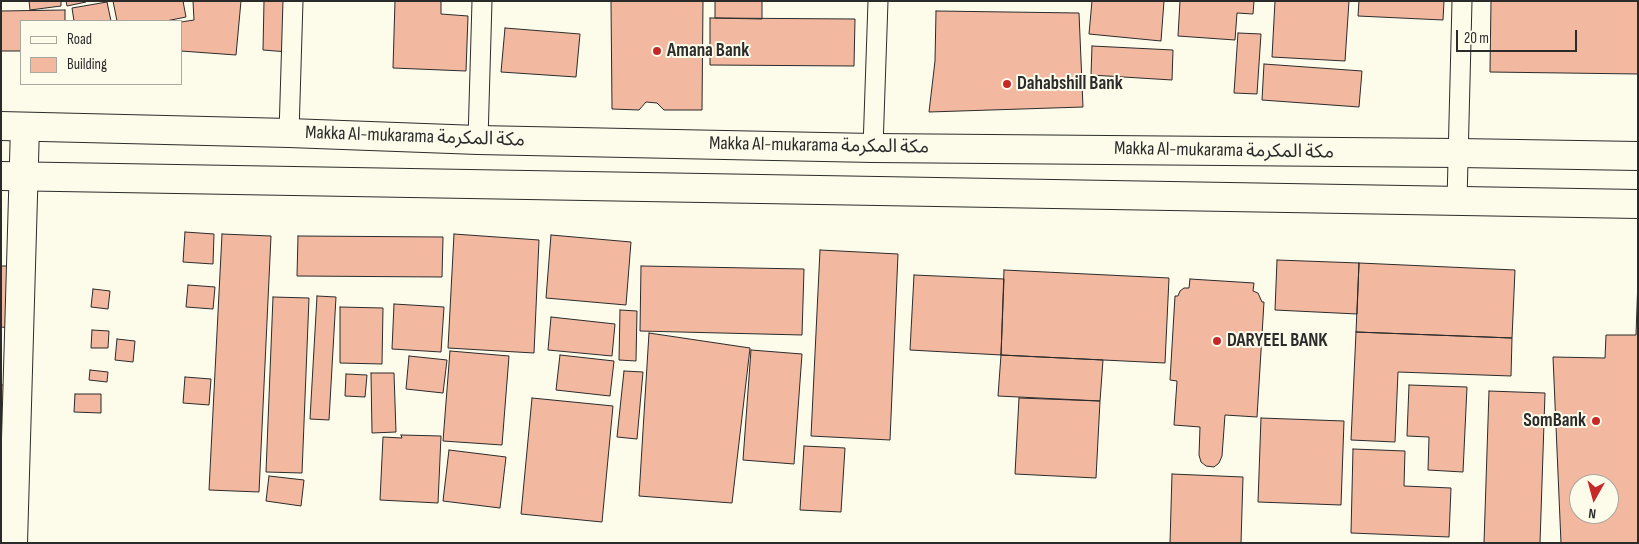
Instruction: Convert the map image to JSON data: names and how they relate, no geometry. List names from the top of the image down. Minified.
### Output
{"streets":{"main road":["Makka Al-mukarama مكة المكرمة"]},"places":["Amana Bank","Dahabshill Bank","DARYEEL BANK","SomBank"],"legend":["Road","Building"],"scale_bar":"20 m","north":"bottom"}
